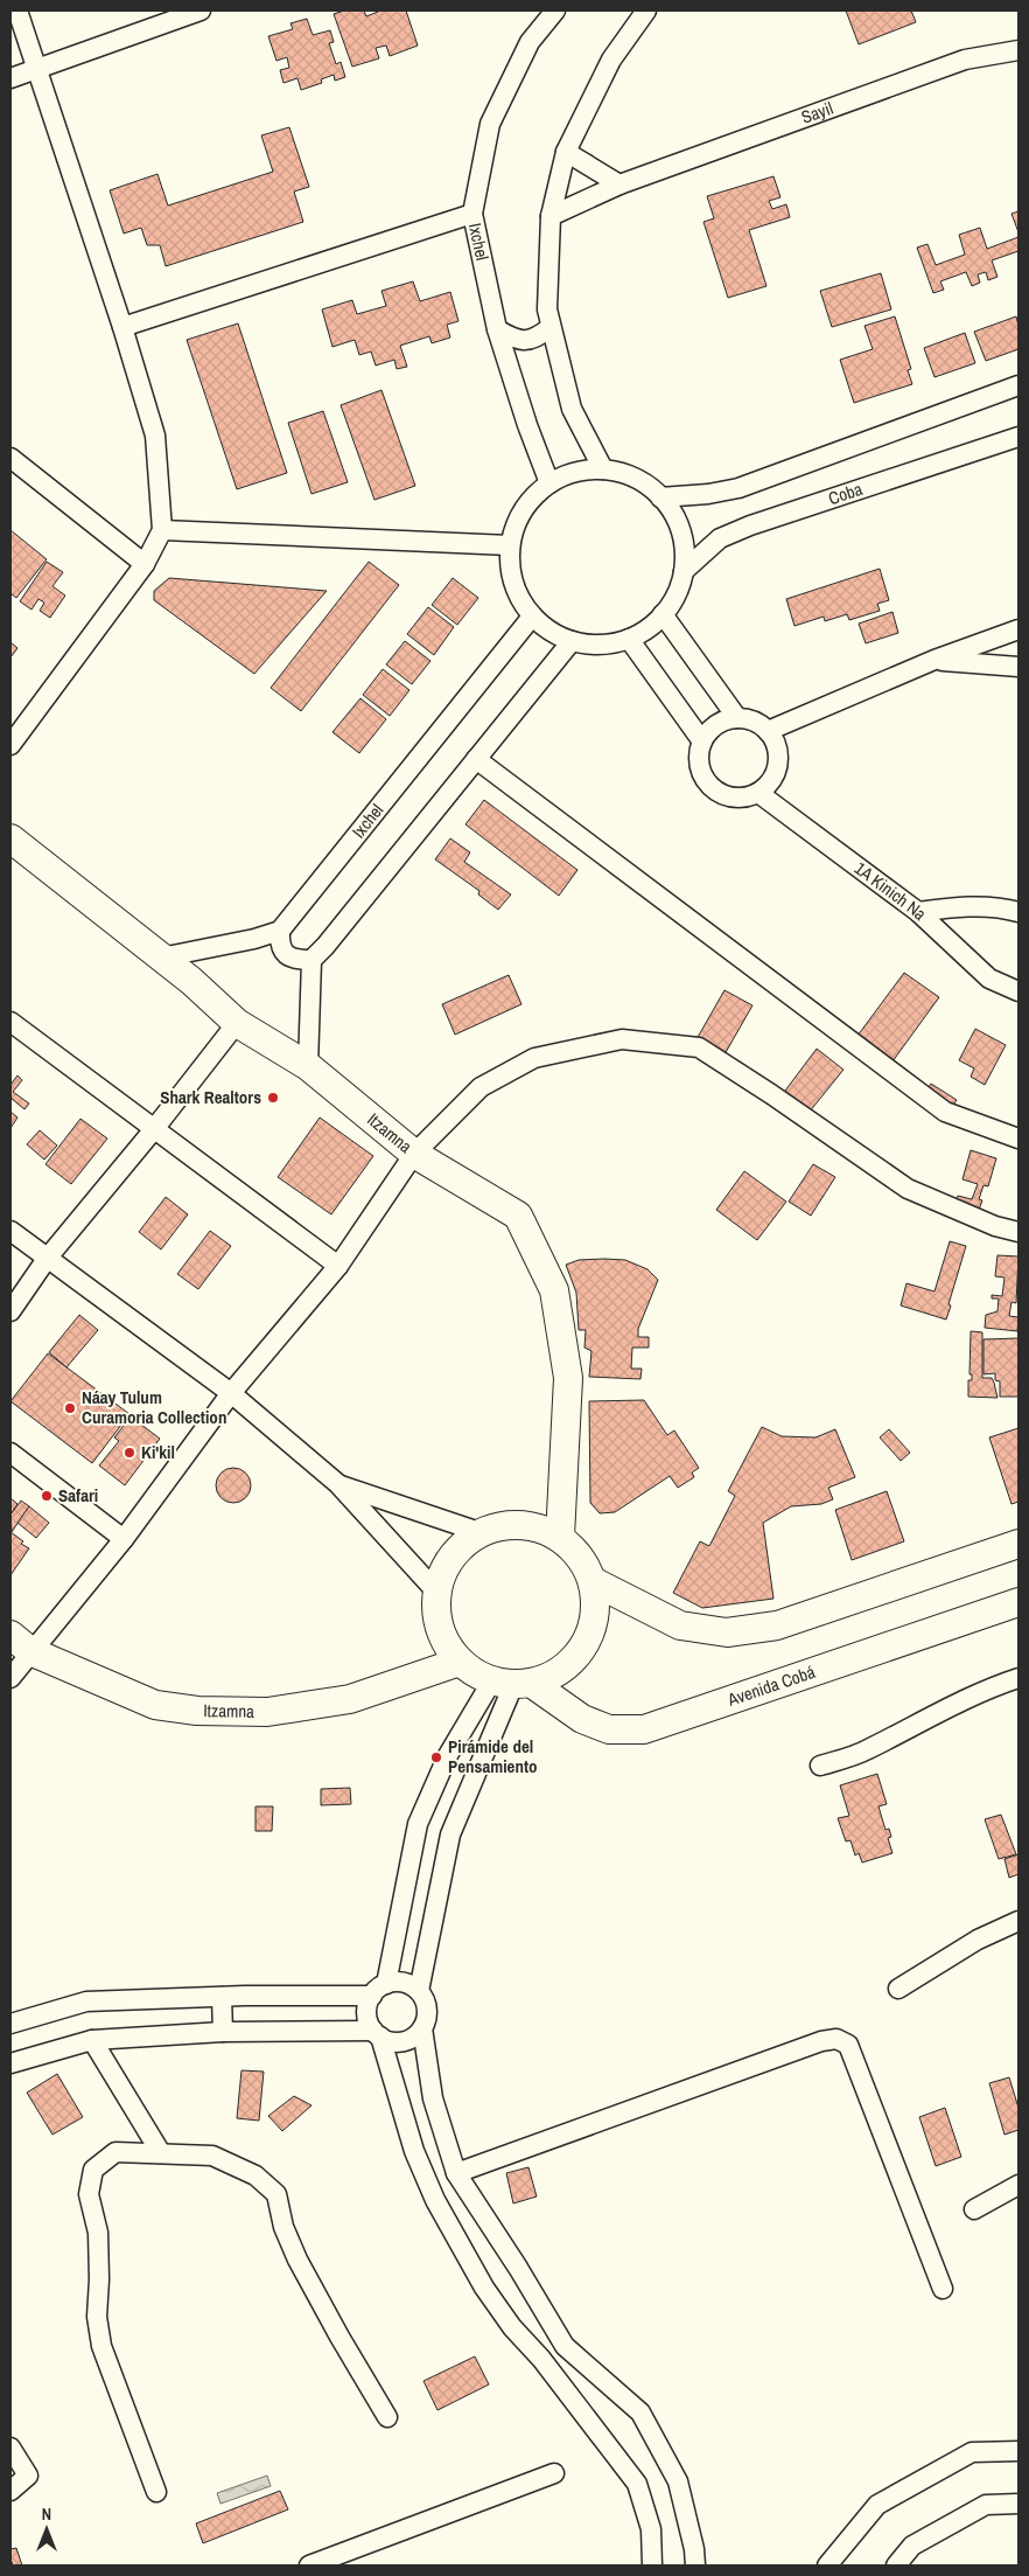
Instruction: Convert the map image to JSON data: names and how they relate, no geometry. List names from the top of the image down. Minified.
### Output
{"streets":{"street":["Sayil","Ixchel","Coba","1A Kinich Na","Itzamna","Avenida Cobá"]},"crossings":[["Ixchel","Coba"],["Itzamna","Avenida Cobá"]],"places":["Shark Realtors","Náay Tulum Curamoria Collection","Ki'kil","Safari","Pirámide del Pensamiento"],"north":"top"}
